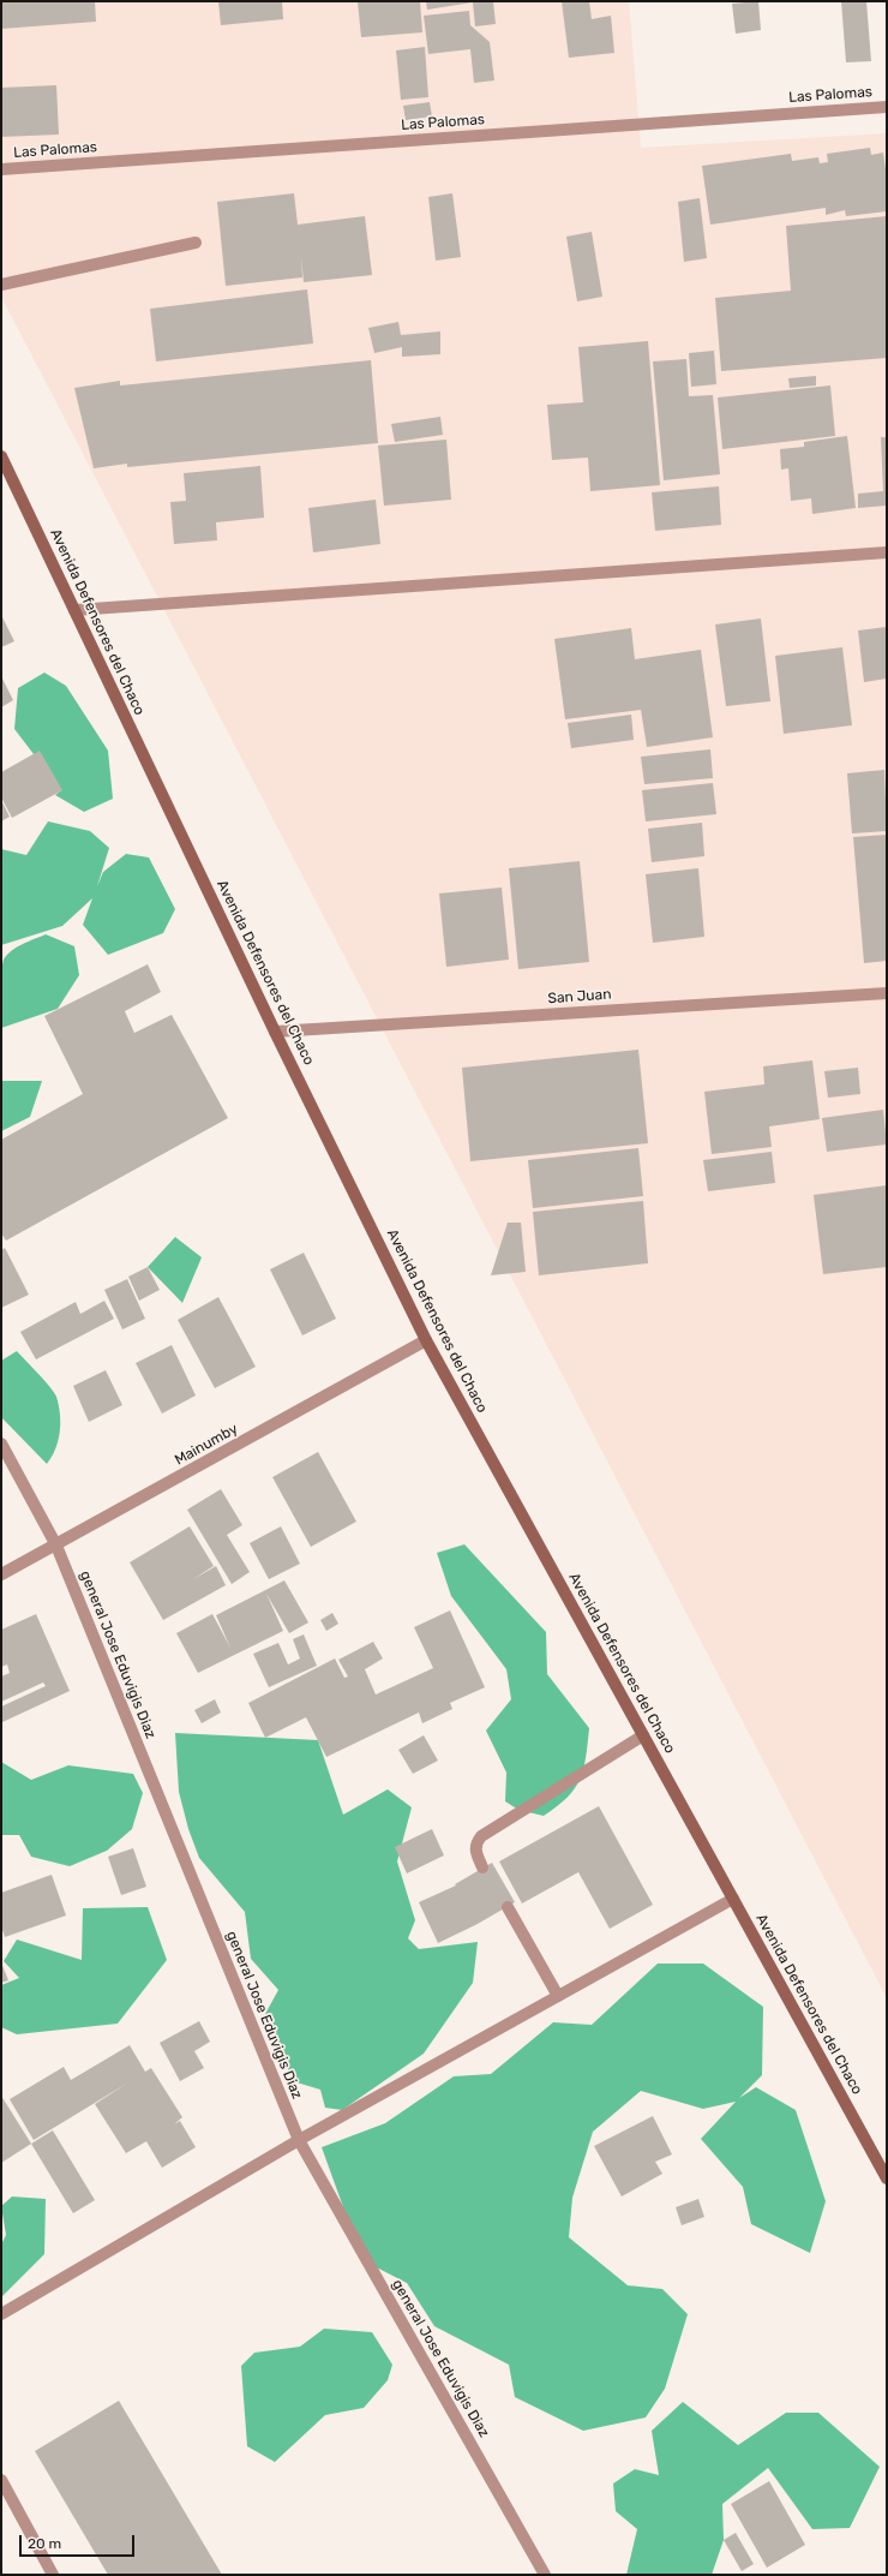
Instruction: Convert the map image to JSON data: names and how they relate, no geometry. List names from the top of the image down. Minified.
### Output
{"streets":{"main road":["Avenida Defensores del Chaco"],"street":["Las Palomas","San Juan","Mainumby","general Jose Eduvigis Diaz"]},"crossings":[["Avenida Defensores del Chaco","San Juan"],["Avenida Defensores del Chaco","Mainumby"],["Mainumby","general Jose Eduvigis Diaz"]],"scale_bar":"20 m"}
